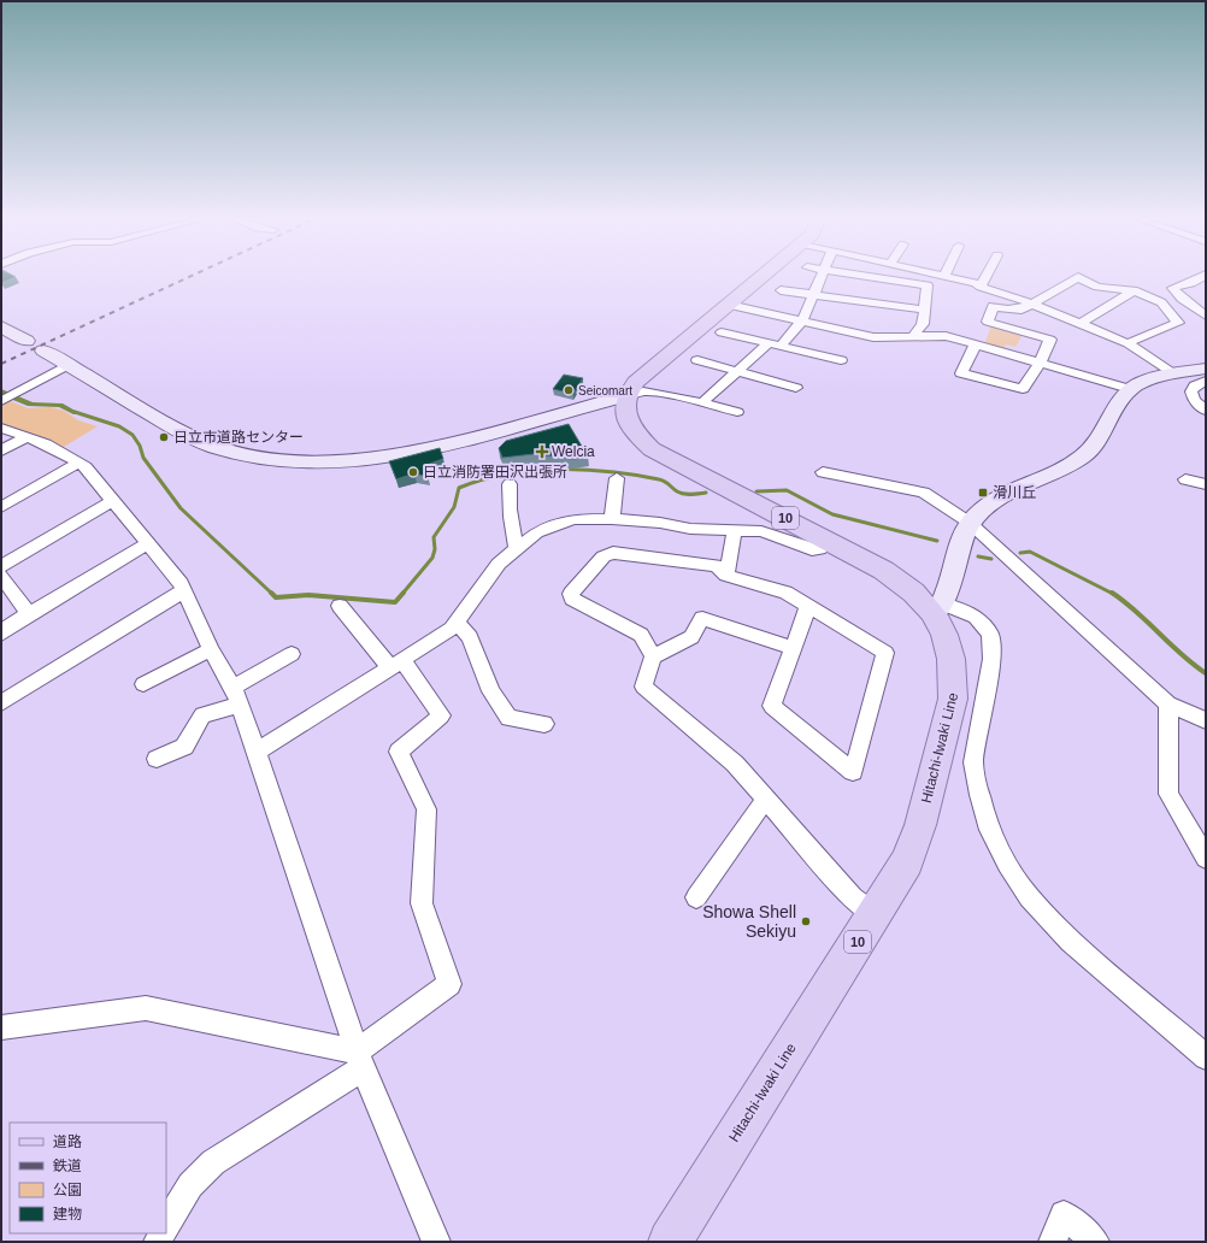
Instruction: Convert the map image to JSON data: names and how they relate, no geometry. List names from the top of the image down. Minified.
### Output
{"streets":{"main road":["10","Hitachi-Iwaki Line"]},"places":{"other":["Seicomart","日立市道路センター","日立消防署田沢出張所","Showa Shell Sekiyu"],"health":["Welcia"],"transit":["滑川丘"]},"legend":["道路","鉄道","公園","建物"]}
